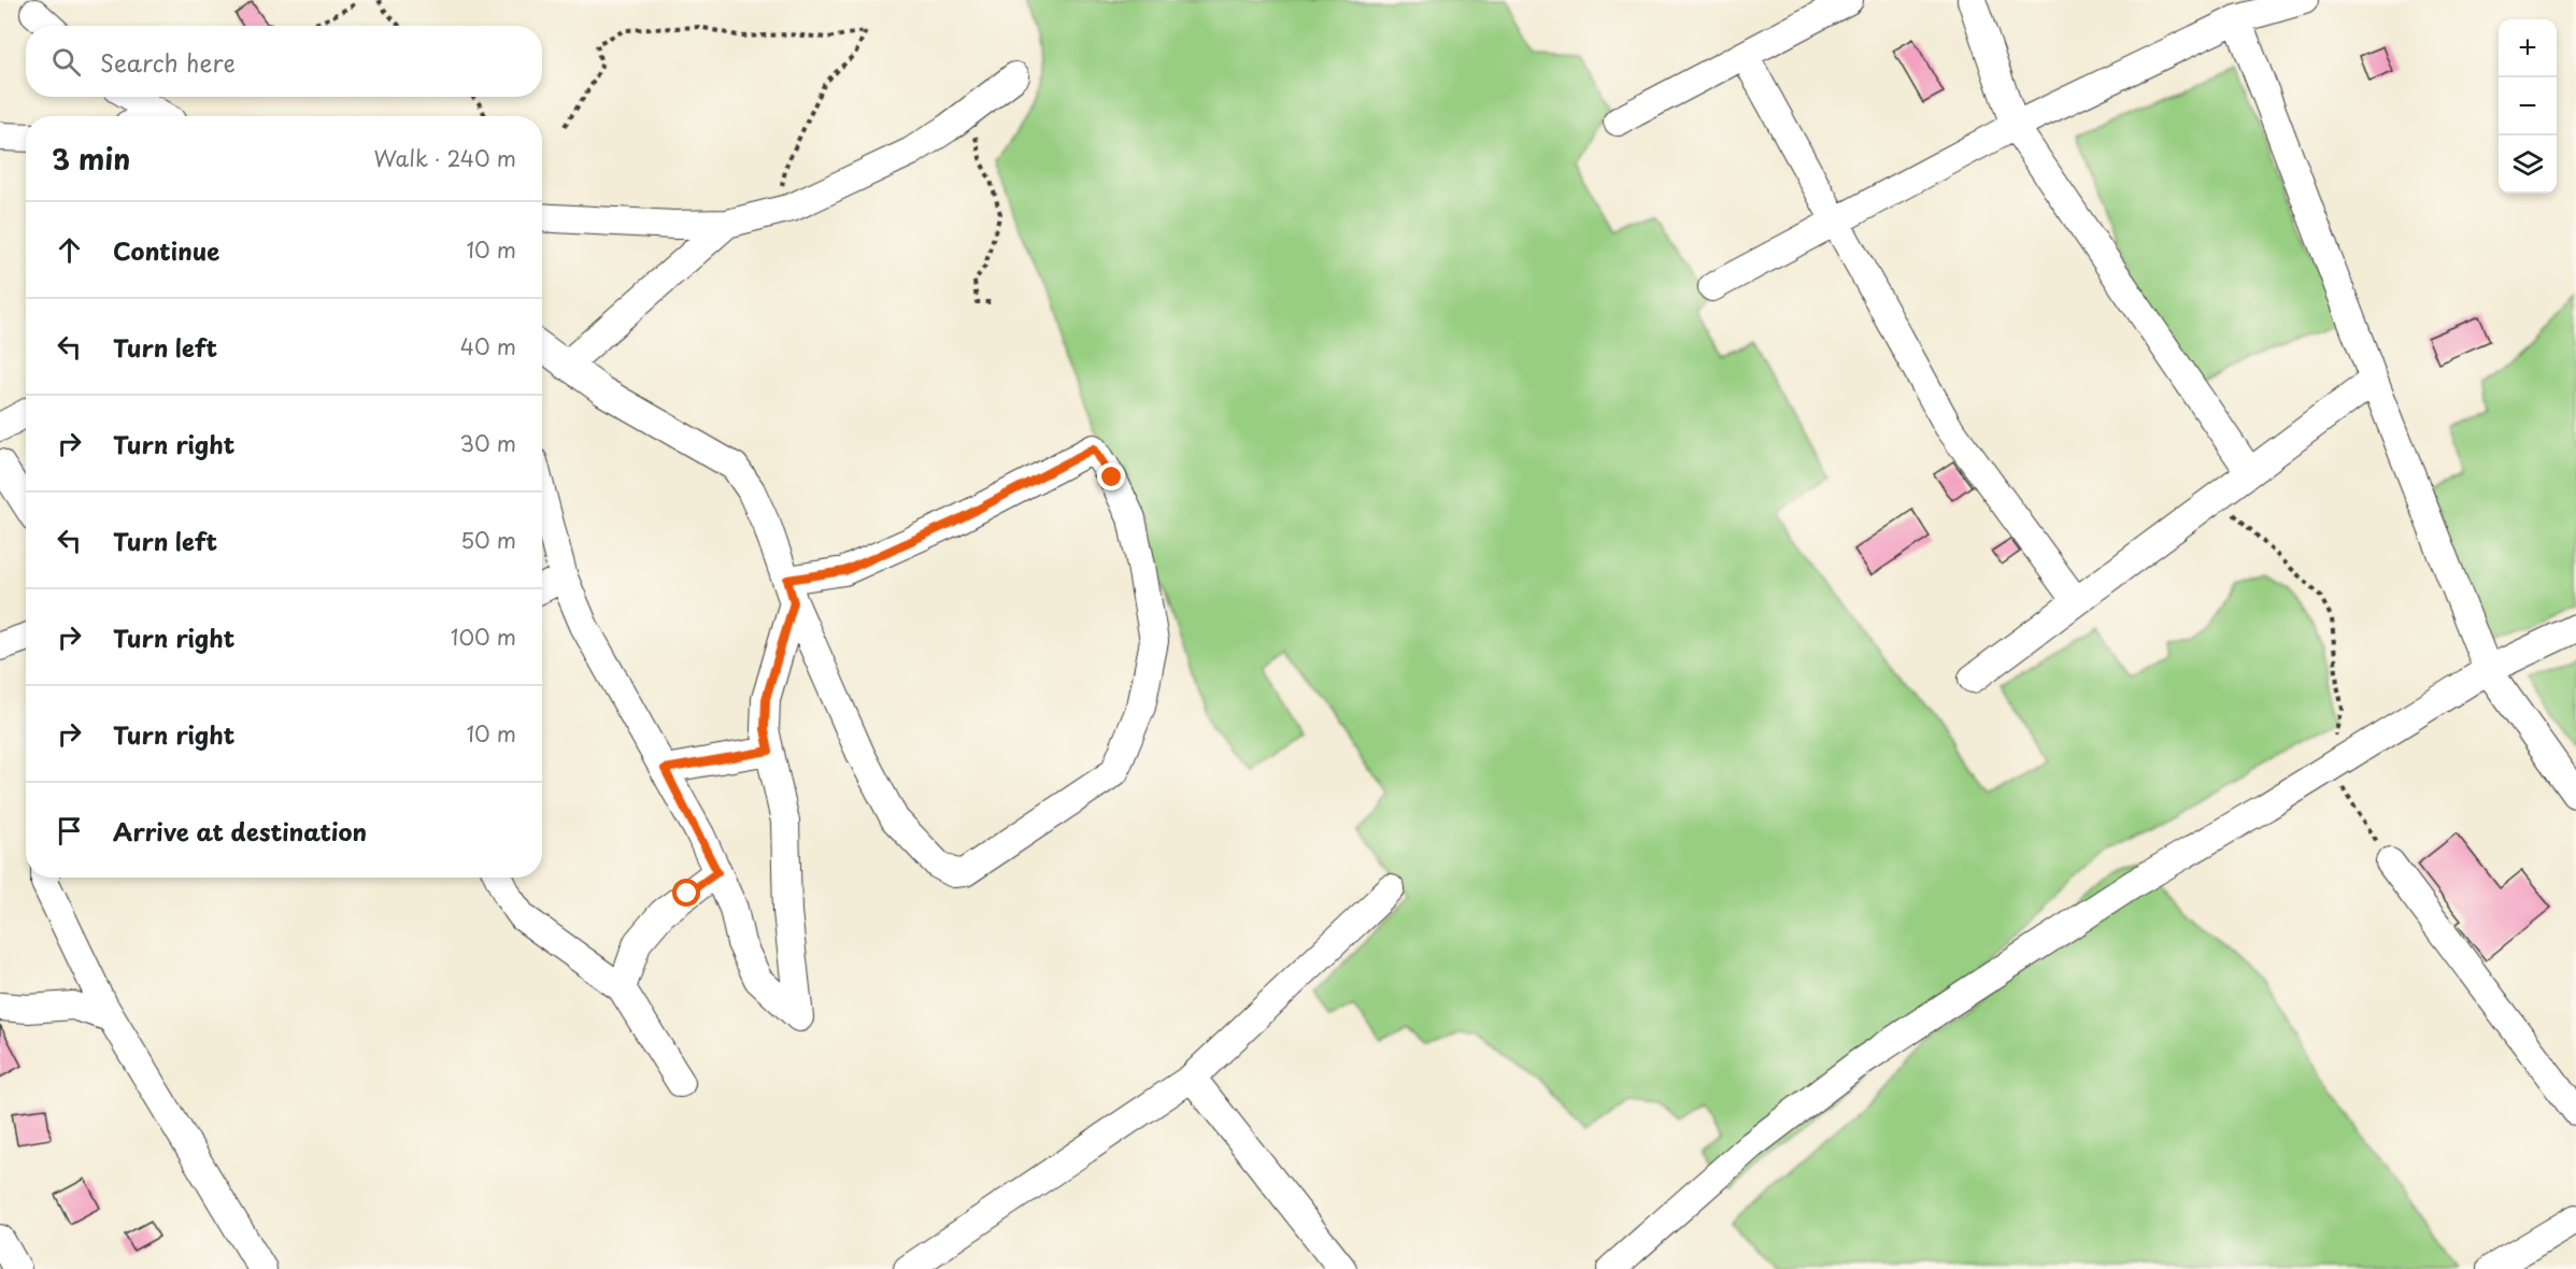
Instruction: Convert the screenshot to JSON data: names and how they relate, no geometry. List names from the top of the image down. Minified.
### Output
{"page":{"map_buttons":["+","−"],"search":"Search here","heading":["3 min","Walk · 240 m"],"list":[["Continue","10 m"],["Turn left","40 m"],["Turn right","30 m"],["Turn left","50 m"],["Turn right","100 m"],["Turn right","10 m"],"Arrive at destination"]}}
